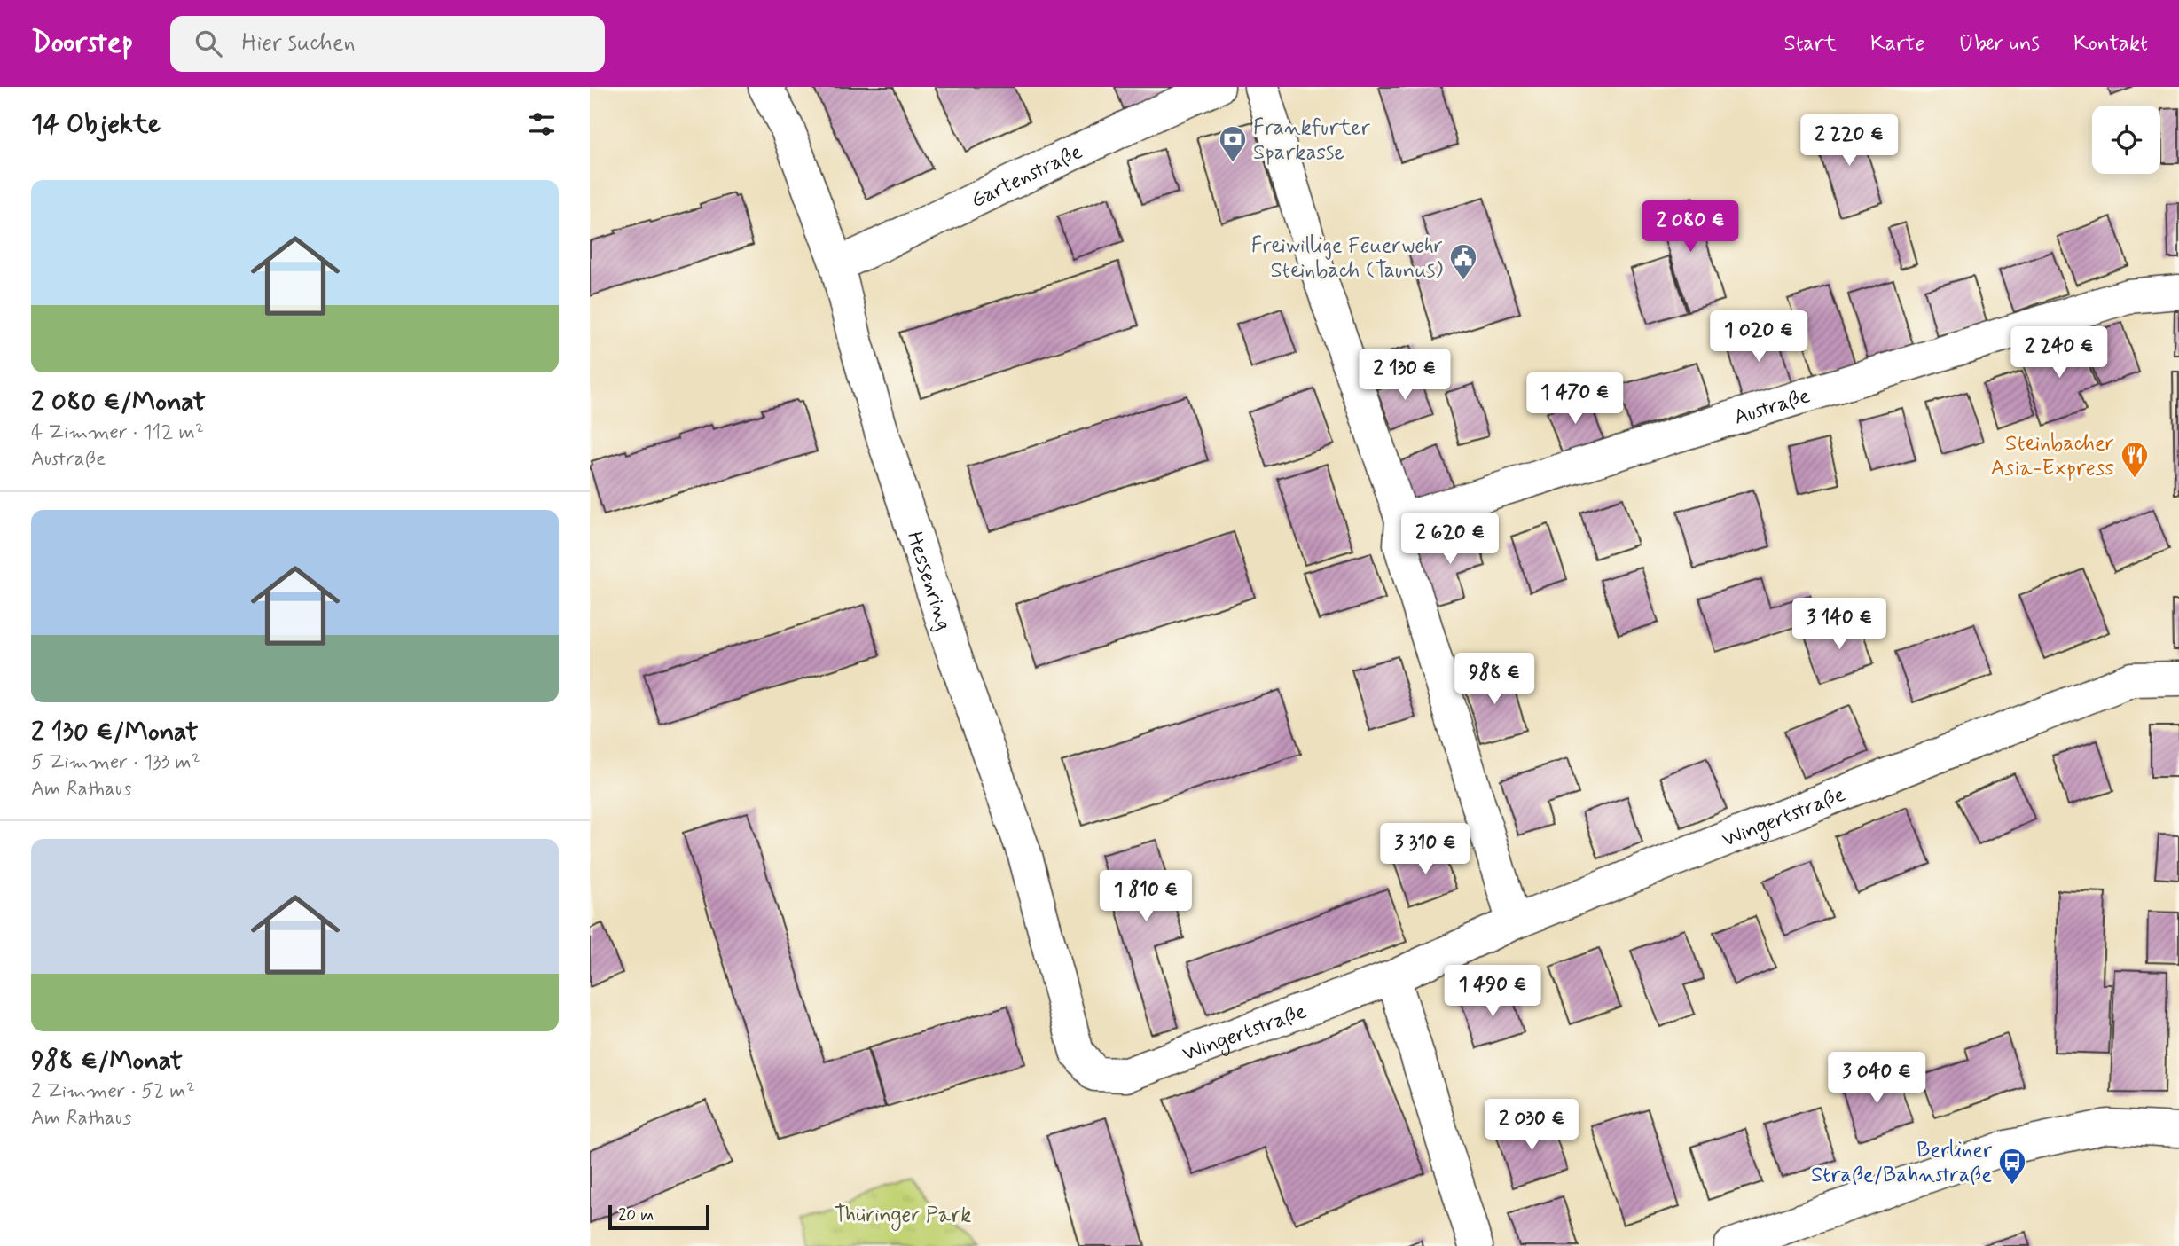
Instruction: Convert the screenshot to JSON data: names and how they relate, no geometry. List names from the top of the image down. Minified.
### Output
{"streets":{"street":["Gartenstraße","Austraße","Hessenring","Wingertstraße"]},"crossings":[["Gartenstraße","Hessenring"],["Hessenring","Wingertstraße"]],"parks":["Thüringer Park"],"places":{"bank":["Frankfurter Sparkasse"],"public building":["Freiwillige Feuerwehr Steinbach (Taunus)"],"restaurant":["Steinbacher Asia-Express"],"bus stop":["Berliner Straße/Bahnstraße"]},"scale_bar":"20 m","page":{"header":"Doorstep","search":"Hier suchen","nav":["Start","Karte","Über uns","Kontakt"],"heading":"14 Objekte","price":["2 220 €","2 080 €","1 020 €","2 240 €","2 130 €","1 470 €","2 620 €","3 140 €","988 €","3 310 €","1 810 €","1 490 €","3 040 €","2 030 €"],"list":[{"name":"2 080 €/Monat","note":"4 Zimmer · 112 m² · Austraße"},{"name":"2 130 €/Monat","note":"5 Zimmer · 133 m² · Am Rathaus"},{"name":"988 €/Monat","note":"2 Zimmer · 52 m² · Am Rathaus"}],"scale":"20 m"}}
